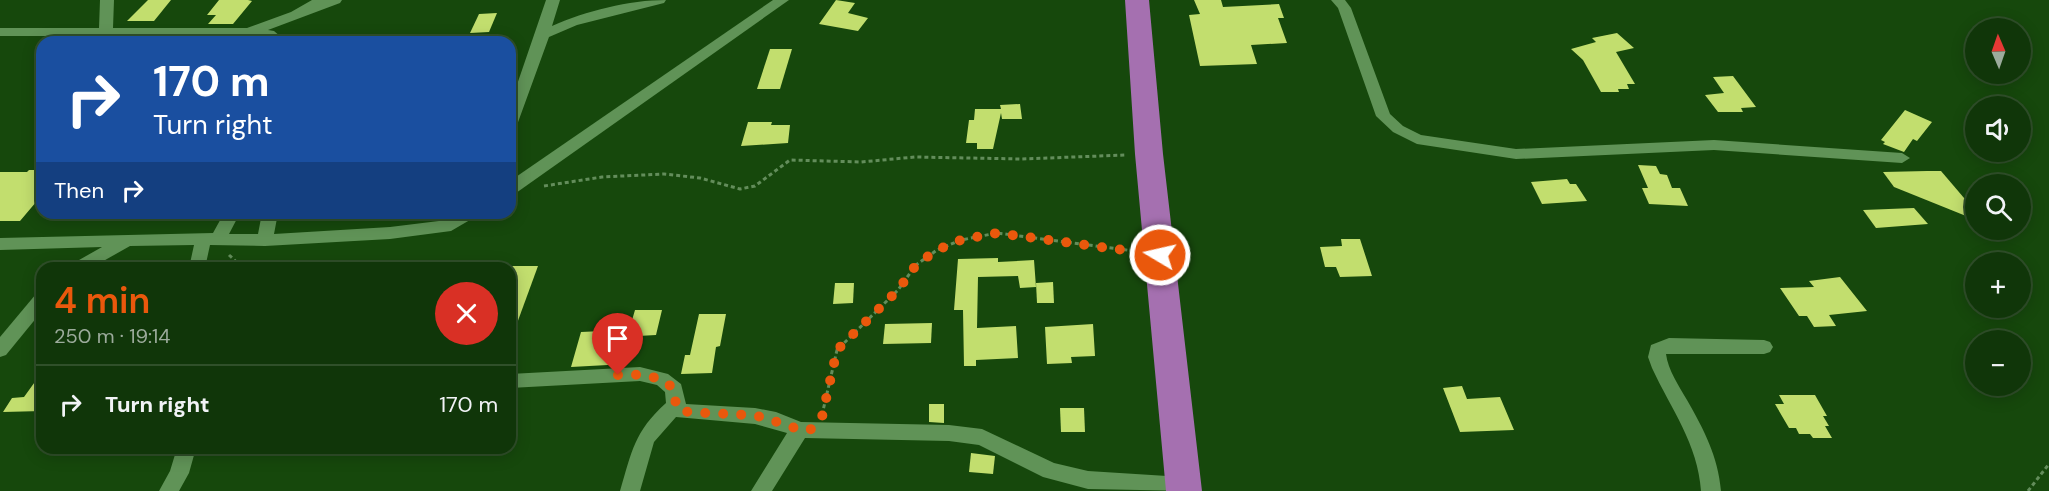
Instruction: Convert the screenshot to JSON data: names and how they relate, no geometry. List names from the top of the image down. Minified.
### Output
{"north":"top","page":{"map_buttons":["+","−"],"turn":["170 m","Turn right"],"then":"Then","heading":["4 min","250 m · 19:14"],"list":[{"name":"Turn right","value":"170 m"}]}}
